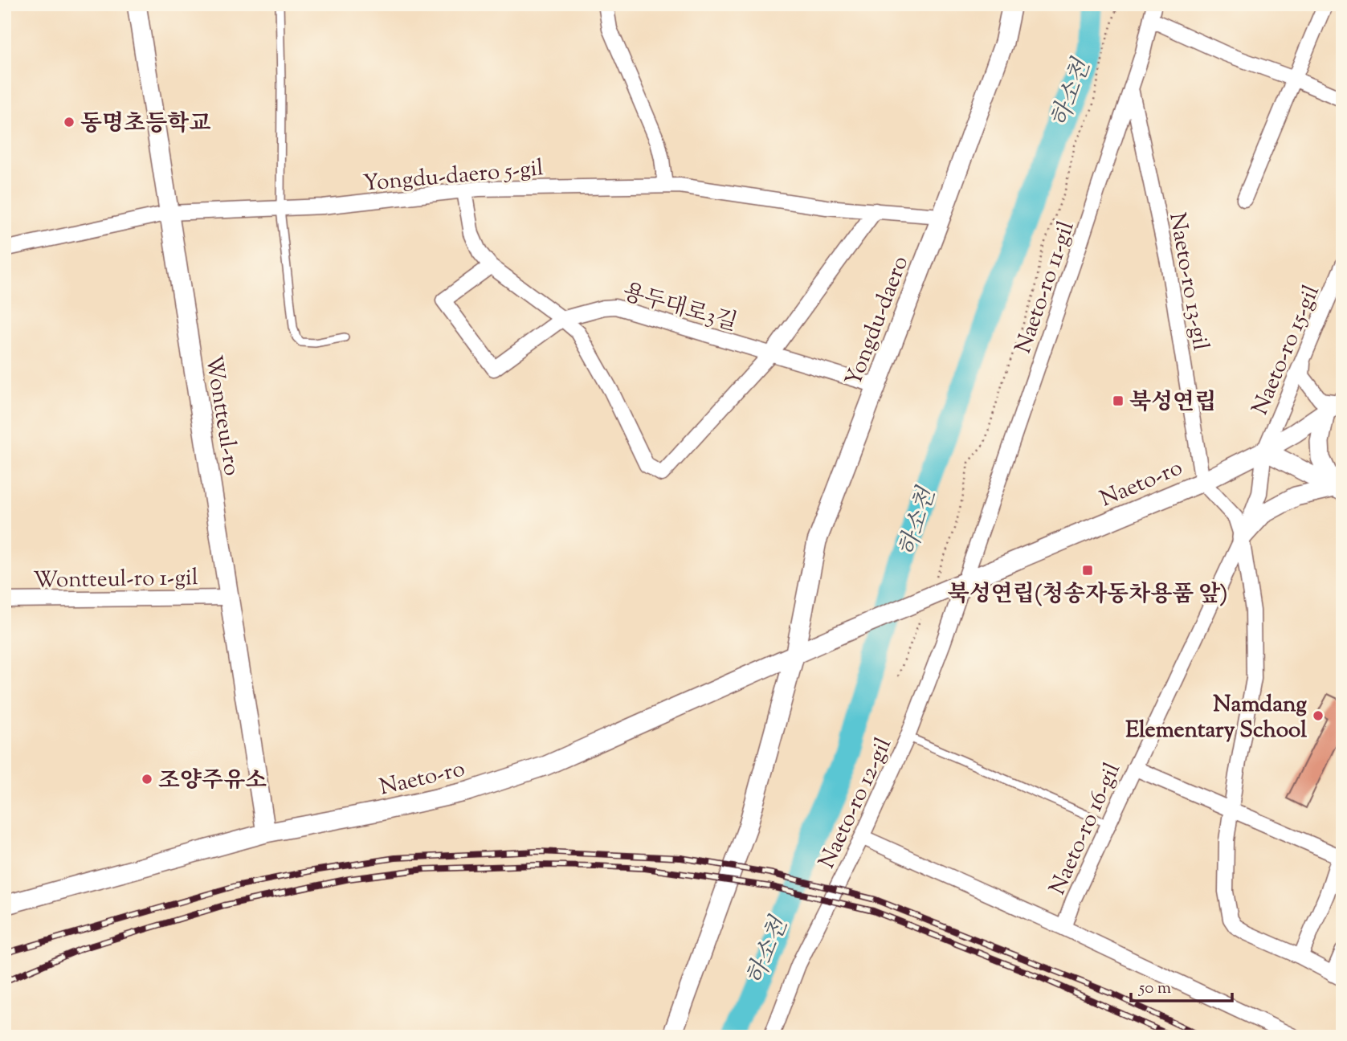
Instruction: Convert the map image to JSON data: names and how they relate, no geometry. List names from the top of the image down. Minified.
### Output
{"streets":{"street":["Yongdu-daero 5-gil","Naeto-ro 13-gil","Naeto-ro 11-gil","용두대로3길","Yongdu-daero","Naeto-ro 15-gil","Wontteul-ro","Naeto-ro","Wontteul-ro 1-gil","Naeto-ro 12-gil","Naeto-ro 16-gil"]},"crossings":[["Yongdu-daero 5-gil","Yongdu-daero"],["Yongdu-daero 5-gil","Wontteul-ro"],["Naeto-ro 13-gil","Naeto-ro 11-gil"],["Naeto-ro 13-gil","Naeto-ro"],["Naeto-ro 11-gil","Naeto-ro"],["Naeto-ro 11-gil","Naeto-ro 12-gil"],["용두대로3길","Yongdu-daero"],["Yongdu-daero","Naeto-ro"],["Naeto-ro 15-gil","Naeto-ro"],["Naeto-ro 15-gil","Naeto-ro 16-gil"],["Wontteul-ro","Naeto-ro"],["Wontteul-ro","Wontteul-ro 1-gil"],["Naeto-ro","Naeto-ro 12-gil"],["Naeto-ro","Naeto-ro 16-gil"],["Naeto-ro 12-gil","Naeto-ro 16-gil"]],"water":["하소천"],"places":{"other":["동명초등학교","Namdang Elementary School","조양주유소"],"transit":["북성연립","북성연립(청송자동차용품 앞)"]},"scale_bar":"50 m"}
